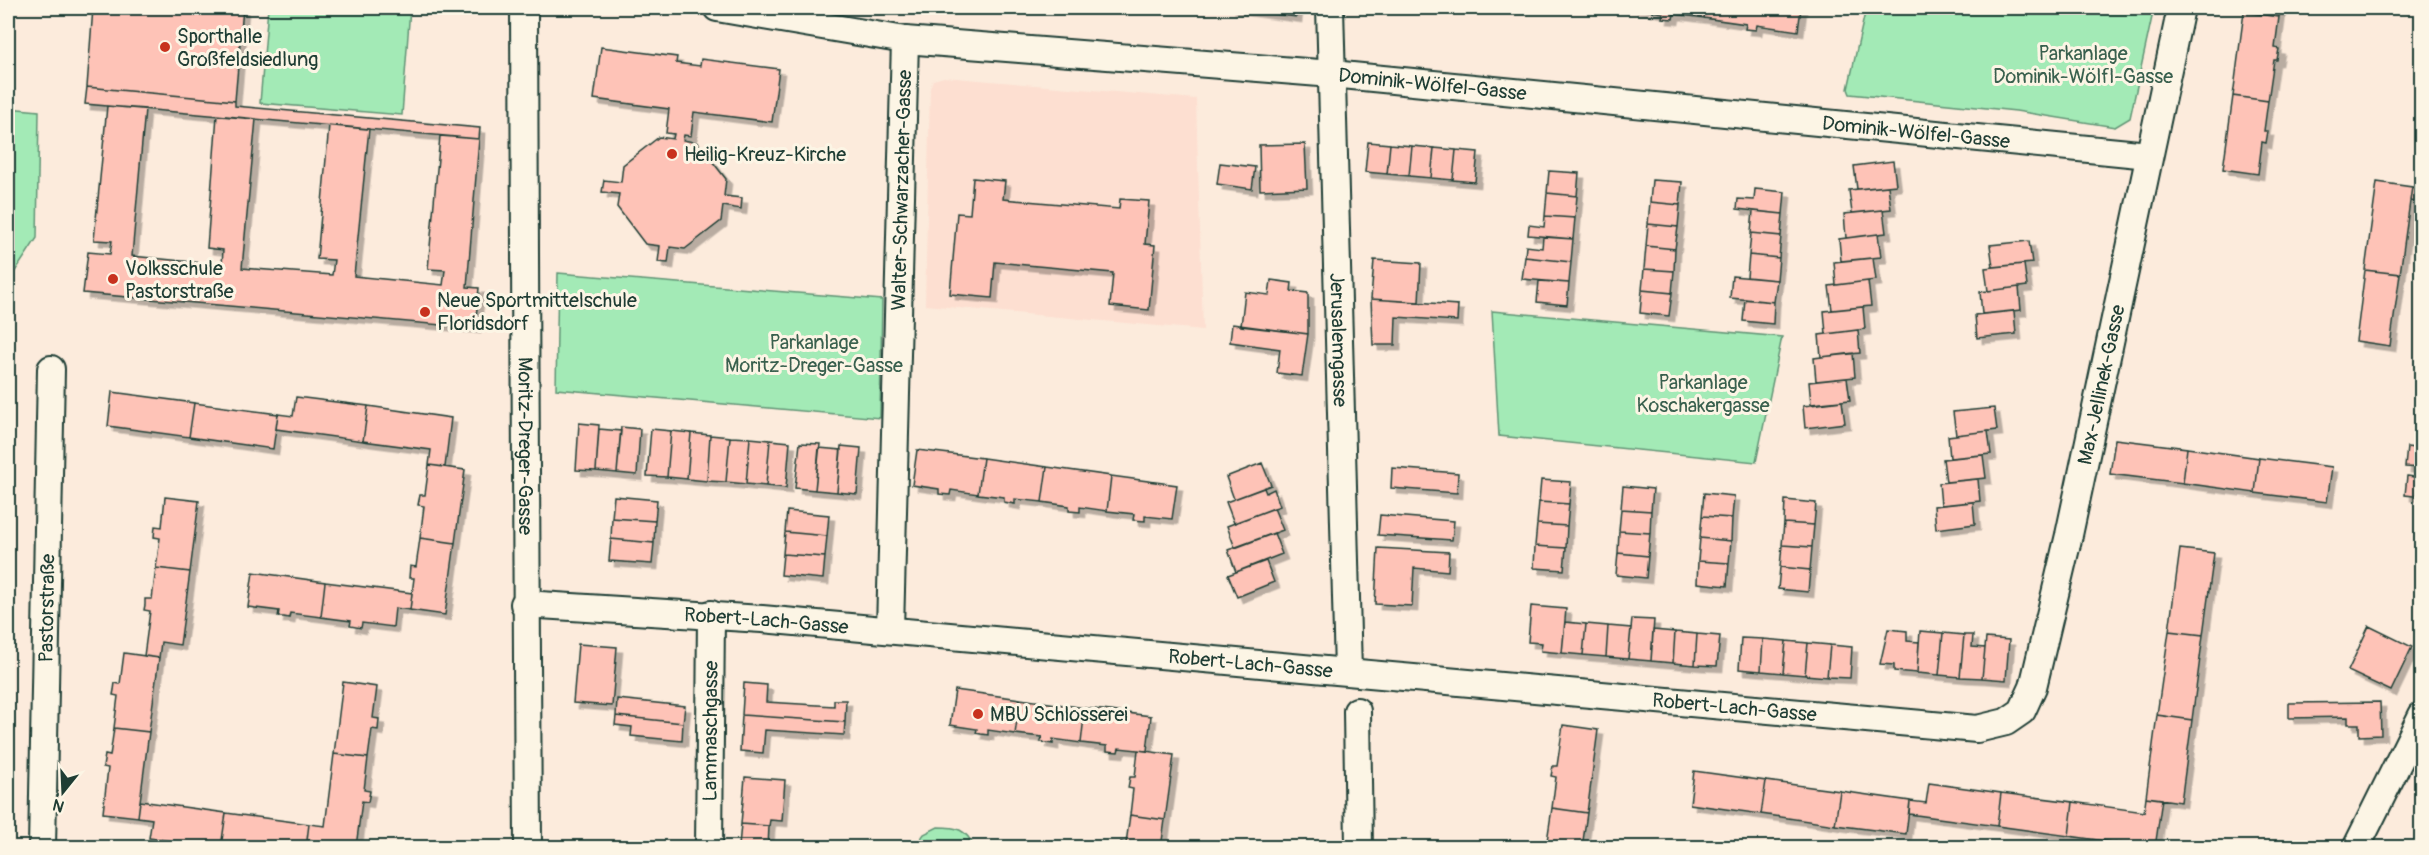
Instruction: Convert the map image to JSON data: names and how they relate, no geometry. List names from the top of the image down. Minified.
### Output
{"streets":{"street":["Dominik-Wölfel-Gasse","Walter-Schwarzacher-Gasse","Jerusalemgasse","Max-Jellinek-Gasse","Moritz-Dreger-Gasse","Pastorstraße","Robert-Lach-Gasse","Lammaschgasse"]},"crossings":[["Dominik-Wölfel-Gasse","Walter-Schwarzacher-Gasse"],["Dominik-Wölfel-Gasse","Jerusalemgasse"],["Dominik-Wölfel-Gasse","Max-Jellinek-Gasse"],["Walter-Schwarzacher-Gasse","Robert-Lach-Gasse"],["Jerusalemgasse","Robert-Lach-Gasse"],["Max-Jellinek-Gasse","Robert-Lach-Gasse"],["Moritz-Dreger-Gasse","Robert-Lach-Gasse"],["Robert-Lach-Gasse","Lammaschgasse"]],"parks":["Parkanlage Dominik-Wölfl-Gasse","Parkanlage Moritz-Dreger-Gasse","Parkanlage Koschakergasse"],"places":["Sporthalle Großfeldsiedlung","Heilig-Kreuz-Kirche","Volksschule Pastorstraße","Neue Sportmittelschule Floridsdorf","MBU Schlosserei"],"north":"bottom"}
